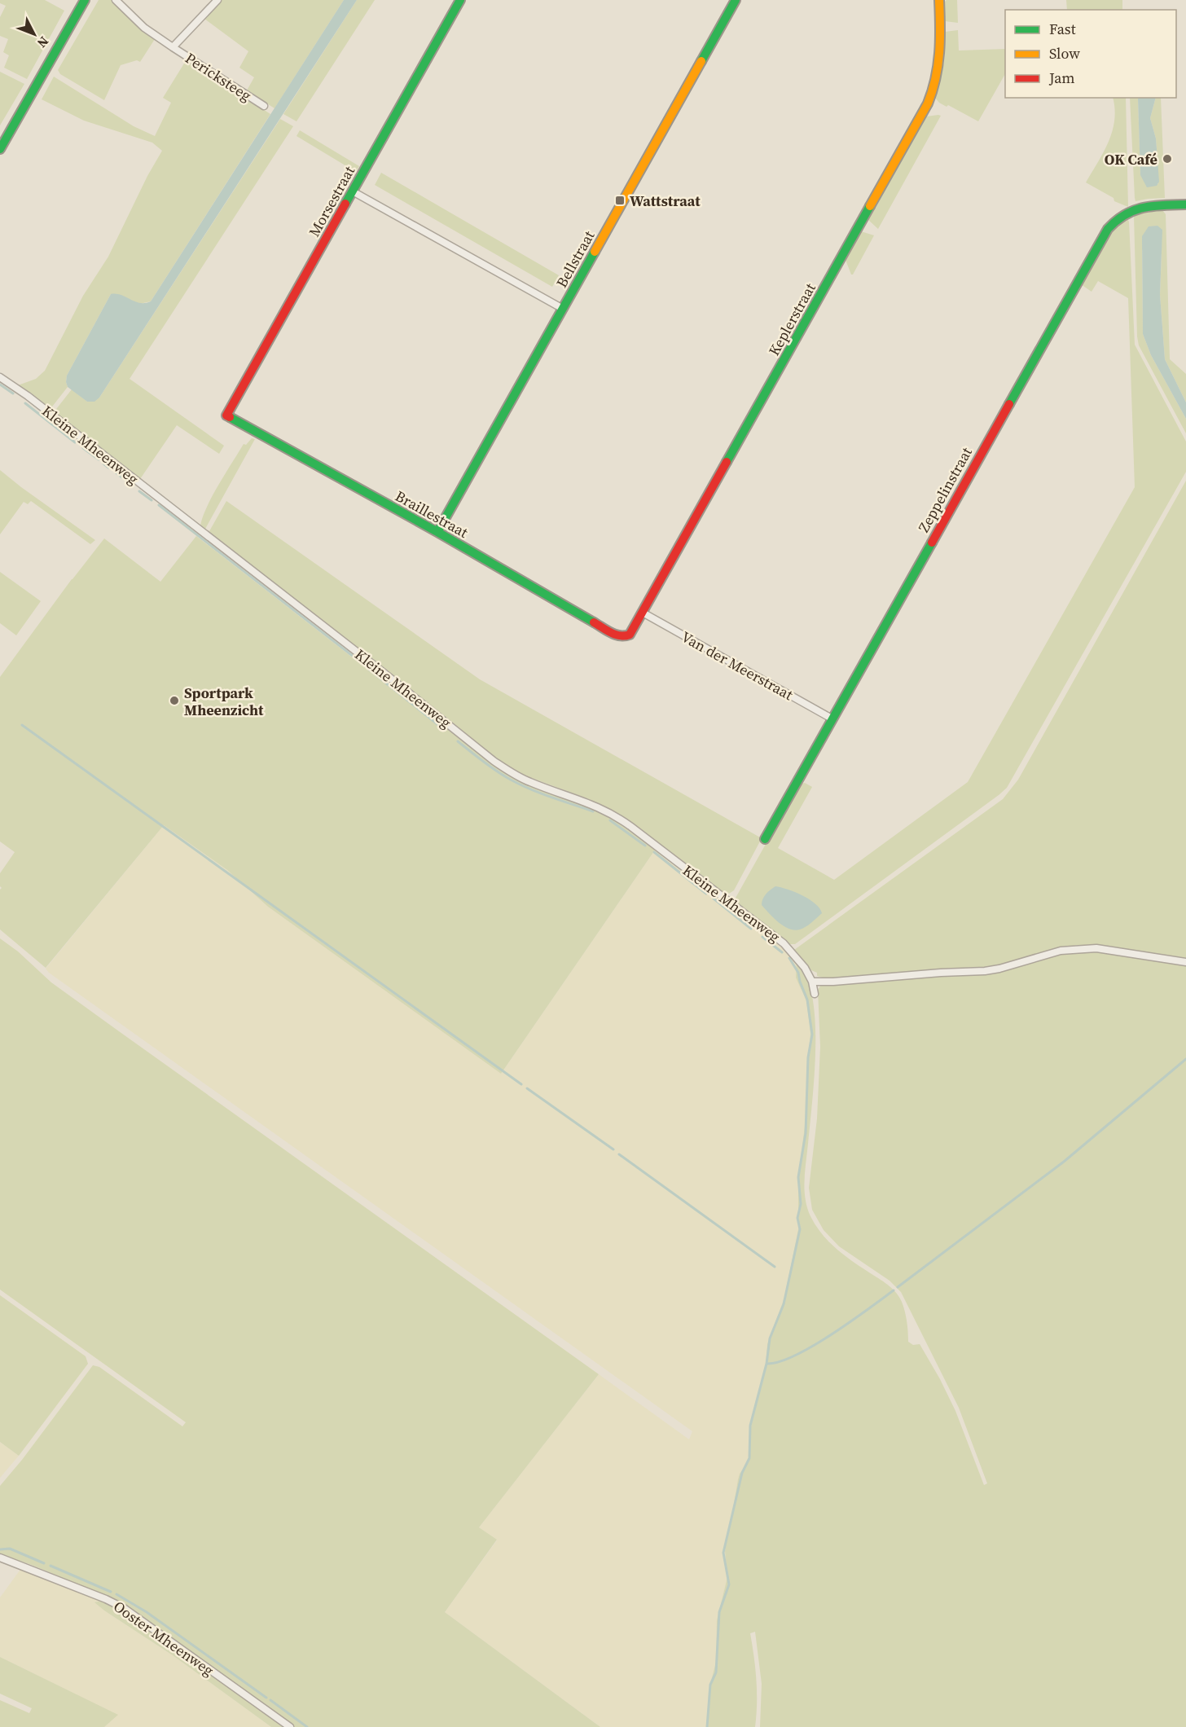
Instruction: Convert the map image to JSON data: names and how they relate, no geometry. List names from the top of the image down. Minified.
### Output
{"streets":{"street":["Pericksteeg","Morsestraat","Bellstraat","Keplerstraat","Kleine Mheenweg","Zeppelinstraat","Braillestraat","Van der Meerstraat","Ooster Mheenweg"]},"crossings":[["Morsestraat","Braillestraat"],["Bellstraat","Braillestraat"],["Keplerstraat","Braillestraat"],["Keplerstraat","Van der Meerstraat"],["Zeppelinstraat","Van der Meerstraat"]],"places":{"other":["OK Café","Sportpark Mheenzicht"],"transit":["Wattstraat"]},"legend":["Fast","Slow","Jam"],"north":"bottom right"}
